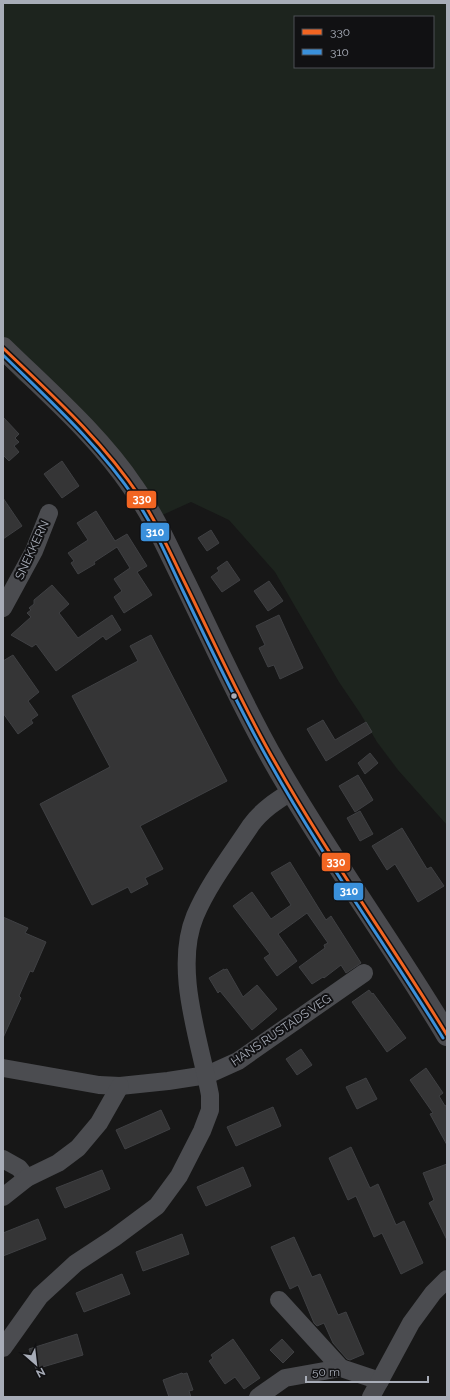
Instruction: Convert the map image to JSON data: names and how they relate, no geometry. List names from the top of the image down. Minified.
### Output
{"streets":{"street":["SNEKKERN","HANS RUSTADS VEG"]},"lines":["transit line 330","transit line 310"],"legend":["330","310"],"scale_bar":"50 m","north":"bottom right"}
